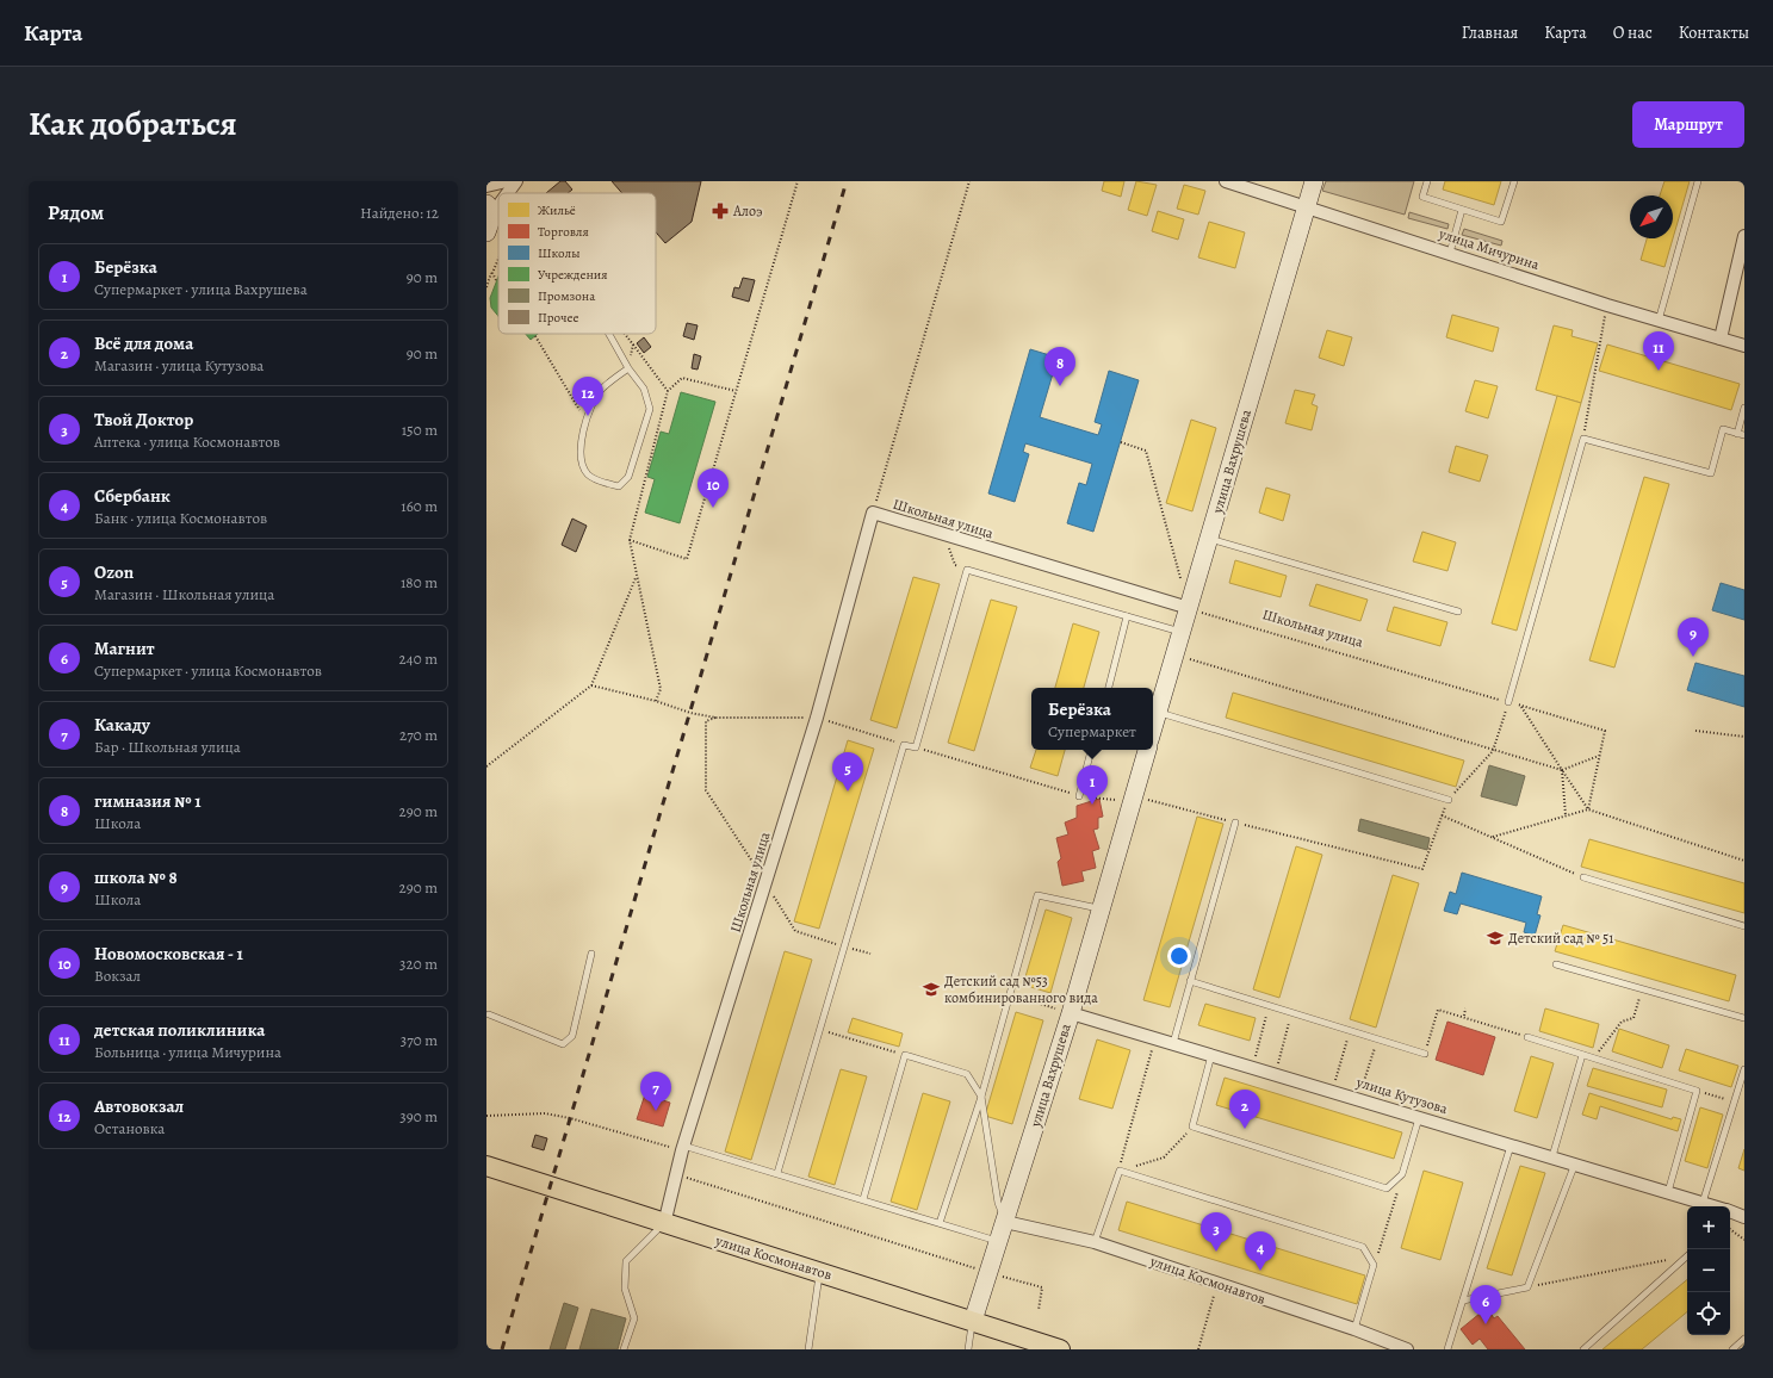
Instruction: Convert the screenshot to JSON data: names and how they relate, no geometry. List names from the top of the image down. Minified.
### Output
{"streets":{"main road":["улица Вахрушева","улица Космонавтов"],"street":["улица Мичурина","Школьная улица","улица Кутузова"]},"crossings":[["улица Мичурина","улица Вахрушева"],["улица Вахрушева","Школьная улица"],["улица Вахрушева","улица Кутузова"],["улица Вахрушева","улица Космонавтов"],["Школьная улица","улица Космонавтов"]],"places":{"pharmacy":["Алоэ"],"school or university":["Детский сад № 51","Детский сад №53 комбинированного вида"]},"legend":["Жильё","Торговля","Школы","Учреждения","Промзона","Прочее"],"north":"bottom left","page":{"header":"Карта","nav":["Главная","Карта","О нас","Контакты"],"title":"Как добраться","buttons":"Маршрут","heading":["Рядом","Найдено: 12"],"list":[{"mark":"1","name":"Берёзка","note":"Супермаркет · улица Вахрушева","value":"90 m"},{"mark":"2","name":"Всё для дома","note":"Магазин · улица Кутузова","value":"90 m"},{"mark":"3","name":"Твой Доктор","note":"Аптека · улица Космонавтов","value":"150 m"},{"mark":"4","name":"Сбербанк","note":"Банк · улица Космонавтов","value":"160 m"},{"mark":"5","name":"Ozon","note":"Магазин · Школьная улица","value":"180 m"},{"mark":"6","name":"Магнит","note":"Супермаркет · улица Космонавтов","value":"240 m"},{"mark":"7","name":"Какаду","note":"Бар · Школьная улица","value":"270 m"},{"mark":"8","name":"гимназия № 1","note":"Школа","value":"290 m"},{"mark":"9","name":"школа № 8","note":"Школа","value":"290 m"},{"mark":"10","name":"Новомосковская - 1","note":"Вокзал","value":"320 m"},{"mark":"11","name":"детская поликлиника","note":"Больница · улица Мичурина","value":"370 m"},{"mark":"12","name":"Автовокзал","note":"Остановка","value":"390 m"}],"pins":["11","8","12","10","9","5","1","7","2","3","4","6"],"popup":["Берёзка","Супермаркет"],"map_buttons":["+","−"]}}
